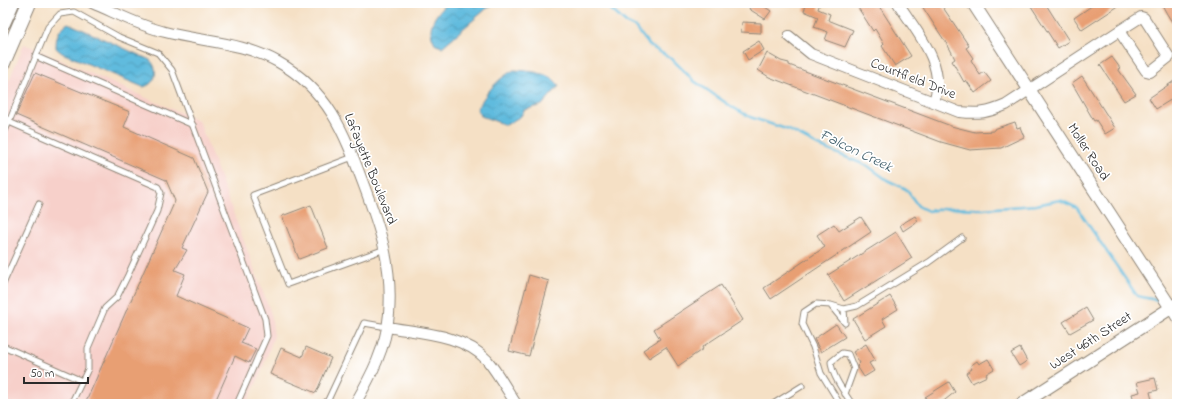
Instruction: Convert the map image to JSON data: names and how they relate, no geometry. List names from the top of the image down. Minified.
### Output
{"streets":{"street":["Courtfield Drive","Moller Road","Lafayette Boulevard","West 46th Street"]},"crossings":[["Courtfield Drive","Moller Road"],["Moller Road","West 46th Street"]],"water":["Falcon Creek"],"scale_bar":"50 m"}
